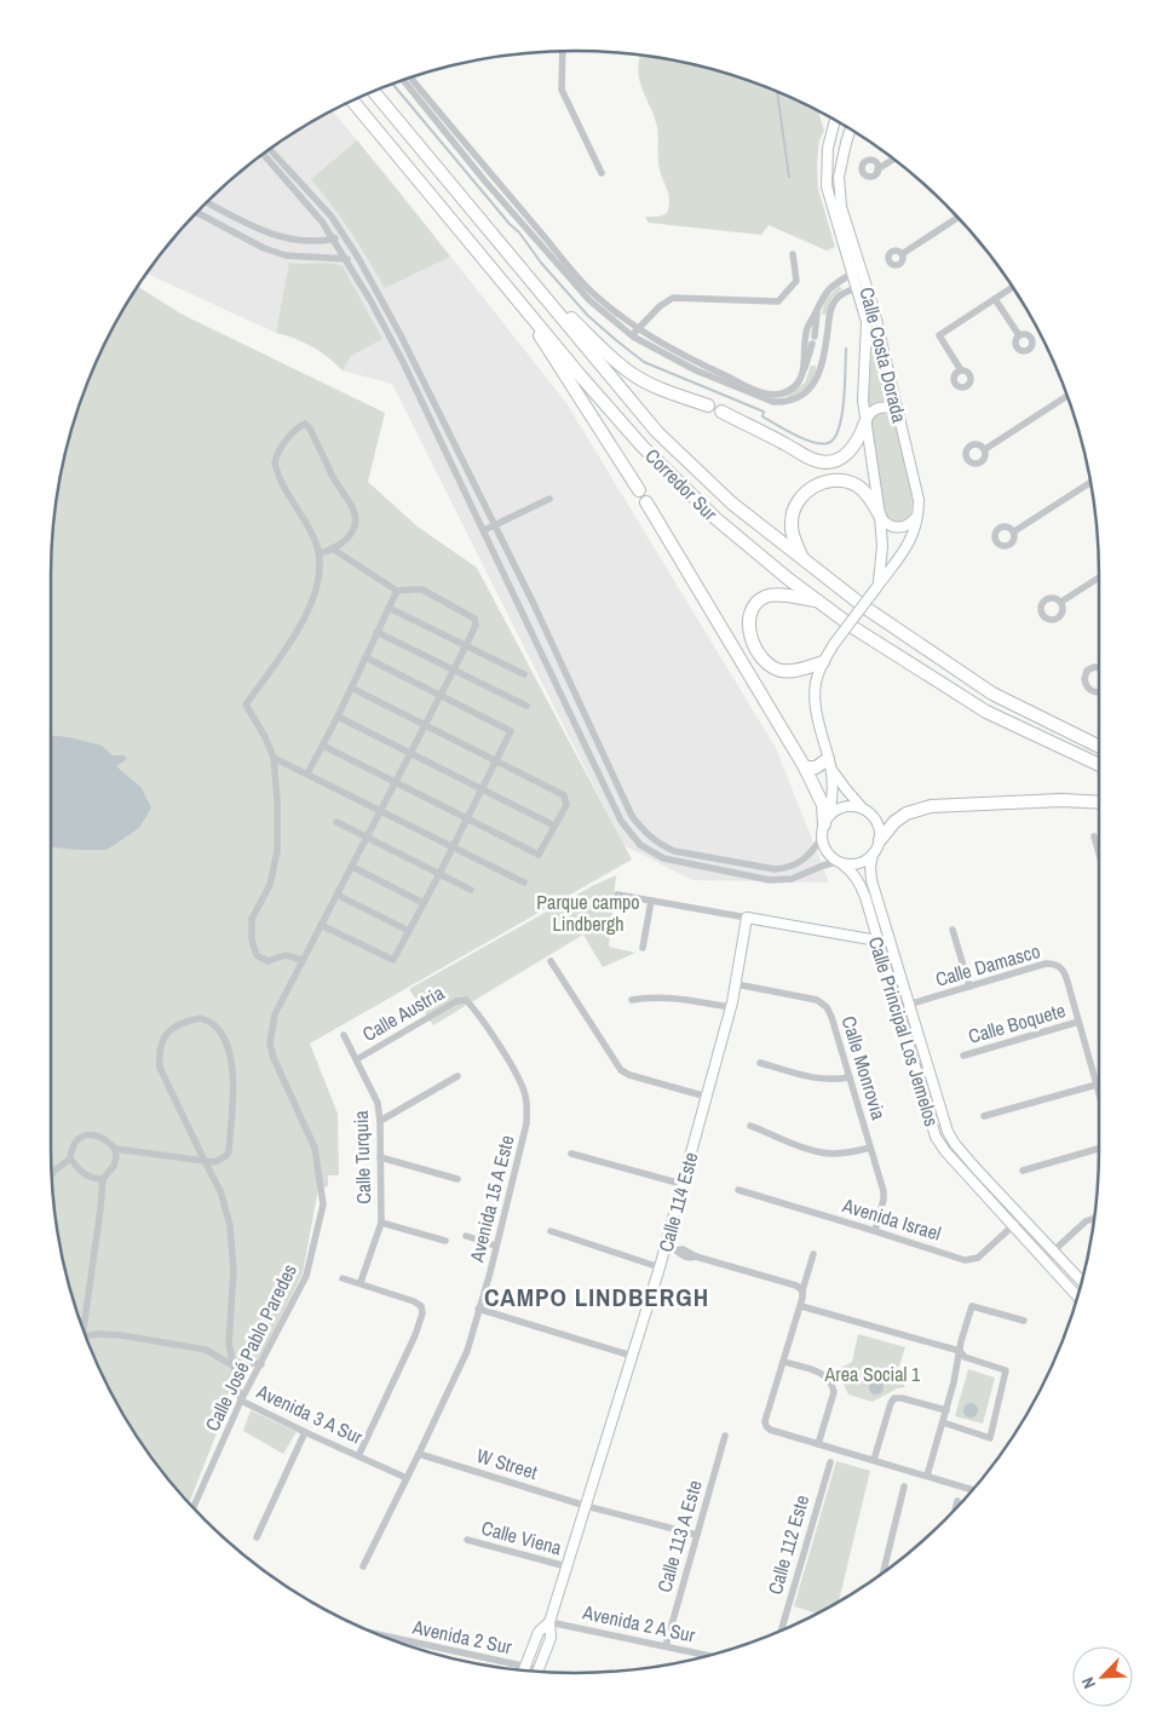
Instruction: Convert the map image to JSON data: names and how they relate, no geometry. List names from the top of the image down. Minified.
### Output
{"streets":{"highway":["Corredor Sur"],"main road":["Calle Costa Dorada","Calle Principal Los Jemelos","Calle 114 Este"],"street":["Calle Damasco","Calle Austria","Calle Boquete","Calle Monrovia","Calle Turquia","Avenida 15 A Este","Avenida Israel","Calle José Pablo Paredes","Avenida 3 A Sur","W Street","Calle 113 A Este","Calle Viena","Calle 112 Este","Avenida 2 A Sur","Avenida 2 Sur"]},"crossings":[["Calle Damasco","Calle Boquete"],["Calle Damasco","Calle Principal Los Jemelos"],["Calle Austria","Calle Turquia"],["Calle Austria","Avenida 15 A Este"],["Calle Principal Los Jemelos","Avenida Israel"],["Calle Monrovia","Calle 114 Este"],["Calle Monrovia","Avenida Israel"],["Avenida 15 A Este","Avenida 3 A Sur"],["Avenida 15 A Este","W Street"],["Calle 114 Este","W Street"],["Calle 114 Este","Calle Viena"],["Calle 114 Este","Avenida 2 A Sur"],["Calle 114 Este","Avenida 2 Sur"],["Calle José Pablo Paredes","Avenida 3 A Sur"],["W Street","Calle 113 A Este"],["Calle 113 A Este","Avenida 2 A Sur"]],"districts":["CAMPO LINDBERGH"],"parks":["Parque campo Lindbergh","Area Social 1"],"north":"bottom left"}
